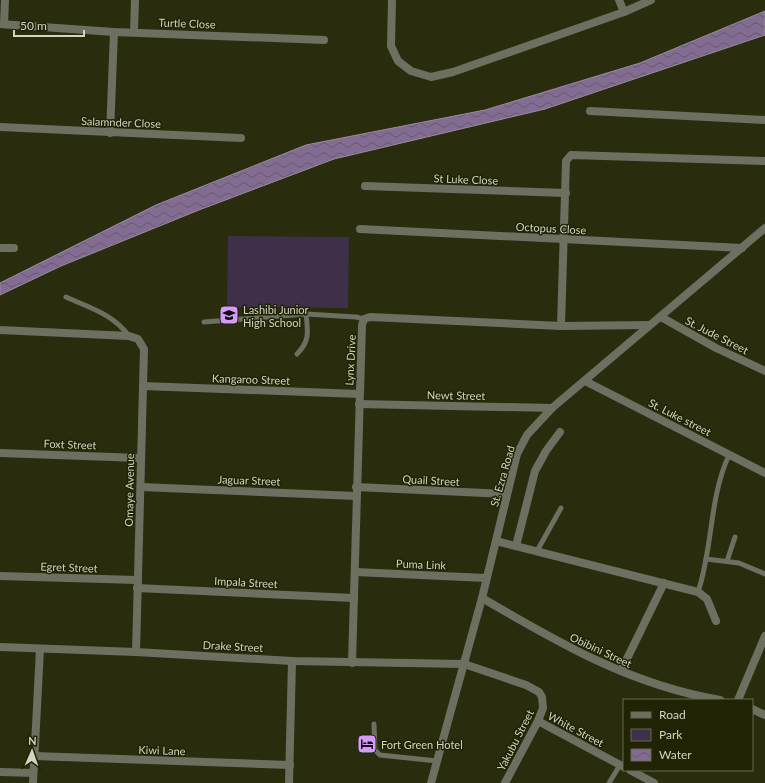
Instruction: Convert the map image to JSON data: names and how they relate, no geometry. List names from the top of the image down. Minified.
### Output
{"streets":{"street":["Turtle Close","Salamnder Close","St Luke Close","Octopus Close","St. Jude Street","Lynx Drive","Kangaroo Street","Newt Street","St. Luke street","Foxt Street","St. Ezra Road","Jaguar Street","Quail Street","Omaye Avenue","Puma Link","Egret Street","Impala Street","Drake Street","Obibini Street","White Street","Yakubu Street","Kiwi Lane"]},"crossings":[["Octopus Close","St. Ezra Road"],["St. Jude Street","St. Ezra Road"],["Lynx Drive","Kangaroo Street"],["Lynx Drive","Newt Street"],["Lynx Drive","Jaguar Street"],["Lynx Drive","Quail Street"],["Lynx Drive","Puma Link"],["Lynx Drive","Impala Street"],["Lynx Drive","Drake Street"],["Kangaroo Street","Omaye Avenue"],["Newt Street","St. Ezra Road"],["St. Luke street","St. Ezra Road"],["Foxt Street","Omaye Avenue"],["St. Ezra Road","Quail Street"],["St. Ezra Road","Puma Link"],["St. Ezra Road","Drake Street"],["St. Ezra Road","Obibini Street"],["St. Ezra Road","Yakubu Street"],["Jaguar Street","Omaye Avenue"],["Omaye Avenue","Egret Street"],["Omaye Avenue","Impala Street"],["Omaye Avenue","Drake Street"],["Egret Street","Impala Street"],["Drake Street","Yakubu Street"],["White Street","Yakubu Street"]],"places":{"school or university":["Lashibi Junior High School"],"hotel":["Fort Green Hotel"]},"legend":["Road","Park","Water"],"scale_bar":"50 m","north":"top"}
